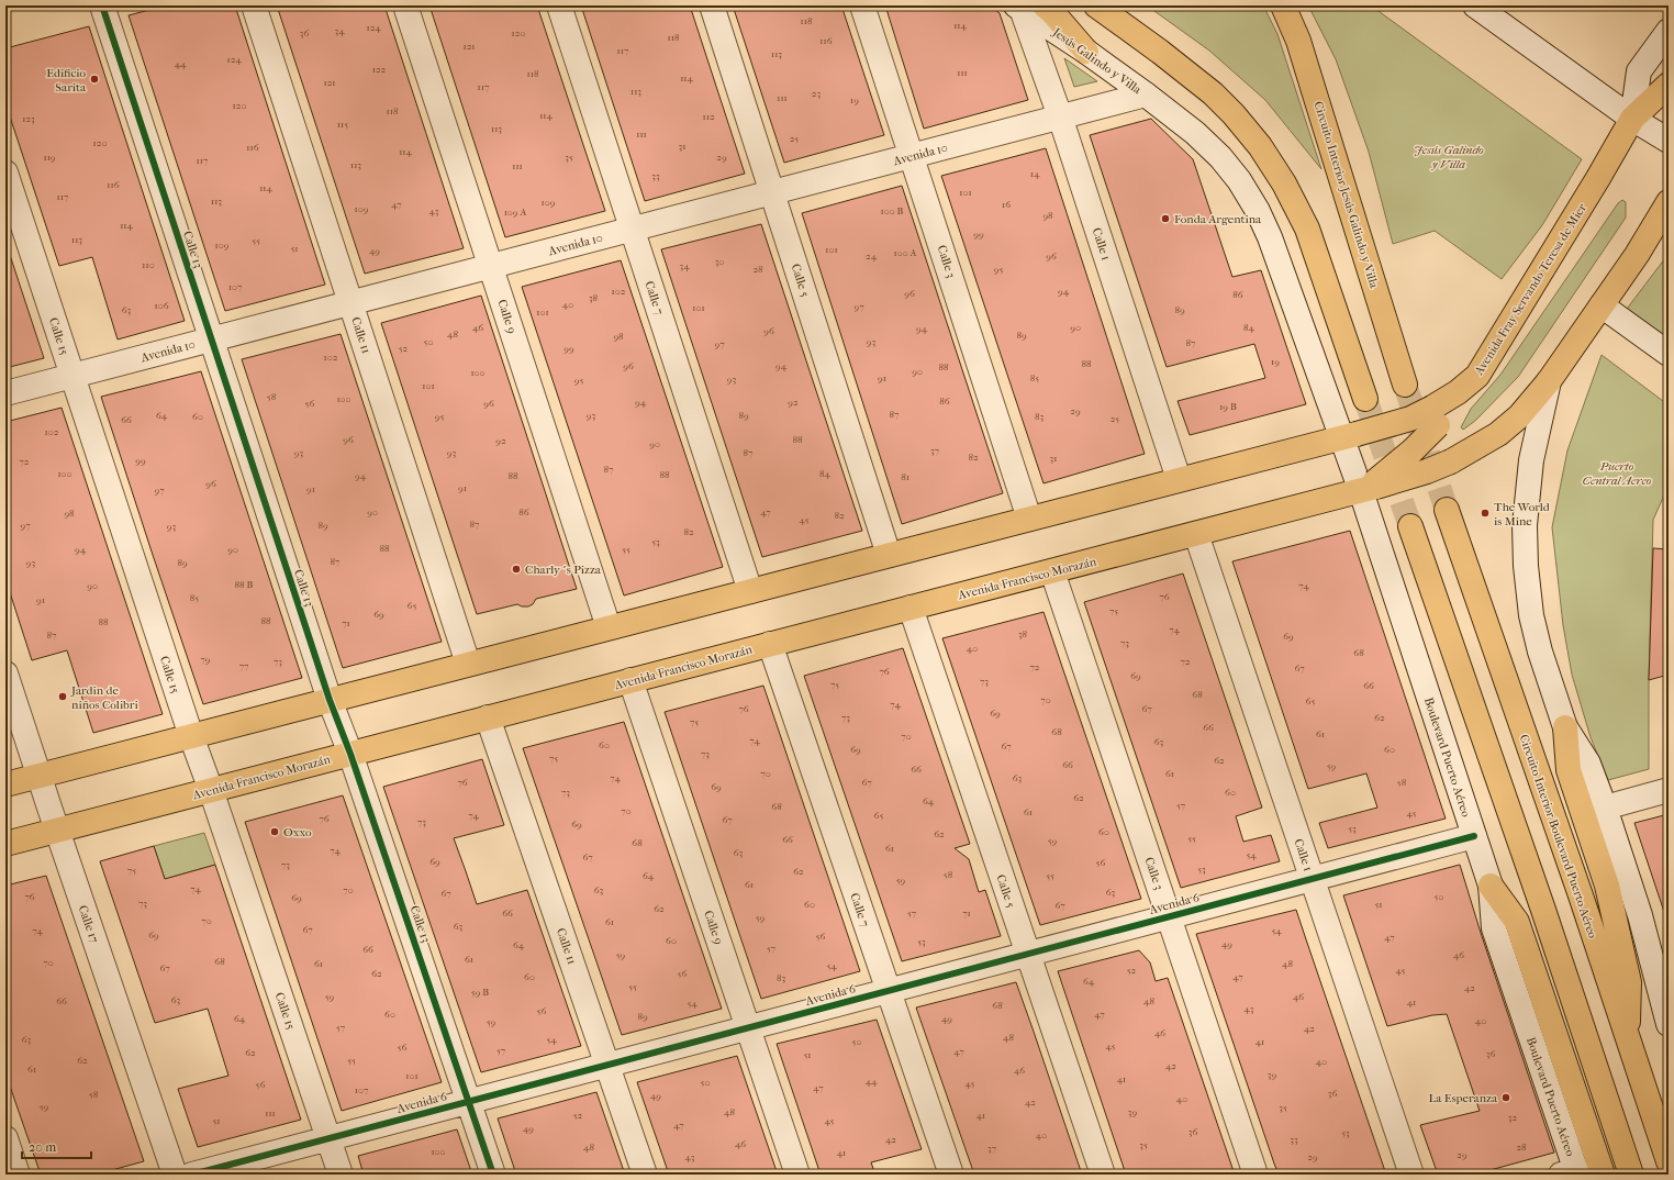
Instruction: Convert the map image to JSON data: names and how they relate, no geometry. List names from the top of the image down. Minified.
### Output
{"streets":{"main road":["Circuito Interior Jesús Galindo y Villa","Avenida Fray Servando Teresa de Mier","Avenida Francisco Morazán","Circuito Interior Boulevard Puerto Aéreo"],"street":["Jesús Galindo y Villa","Avenida 10","Calle 1","Calle 13","Calle 3","Calle 5","Calle 7","Calle 9","Calle 11","Calle 15","Boulevard Puerto Aéreo","Avenida 6","Calle 17"]},"crossings":[["Jesús Galindo y Villa","Avenida 10"],["Jesús Galindo y Villa","Avenida Fray Servando Teresa de Mier"],["Jesús Galindo y Villa","Avenida Francisco Morazán"],["Jesús Galindo y Villa","Boulevard Puerto Aéreo"],["Avenida 10","Calle 1"],["Avenida 10","Calle 13"],["Avenida 10","Calle 3"],["Avenida 10","Calle 5"],["Avenida 10","Calle 7"],["Avenida 10","Calle 9"],["Avenida 10","Calle 11"],["Avenida 10","Calle 15"],["Calle 1","Avenida Francisco Morazán"],["Calle 1","Avenida 6"],["Calle 13","Avenida Francisco Morazán"],["Calle 13","Avenida 6"],["Calle 3","Avenida Francisco Morazán"],["Calle 3","Avenida 6"],["Calle 5","Avenida Francisco Morazán"],["Calle 5","Avenida 6"],["Avenida Fray Servando Teresa de Mier","Avenida Francisco Morazán"],["Avenida Fray Servando Teresa de Mier","Boulevard Puerto Aéreo"],["Calle 7","Avenida Francisco Morazán"],["Calle 7","Avenida 6"],["Calle 9","Avenida Francisco Morazán"],["Calle 9","Avenida 6"],["Calle 11","Avenida Francisco Morazán"],["Calle 11","Avenida 6"],["Calle 15","Avenida Francisco Morazán"],["Calle 15","Avenida 6"],["Avenida Francisco Morazán","Boulevard Puerto Aéreo"],["Avenida Francisco Morazán","Calle 17"],["Boulevard Puerto Aéreo","Avenida 6"]],"parks":["Jesús Galindo y Villa","Puerto Central Aereo"],"places":["Edificio Sarita","Fonda Argentina","The World is Mine","Charly´s Pizza","Jardin de niños Colibri","Oxxo","La Esperanza"],"house_numbers":["118","114","124","34","36","120","118","116","121","117","113","124","44","122","111","118","114","121","117","113","23","111","19","120","118","114","112","123","115","113","111","25","120","31","116","114","119","35","29","117","113","111","14","33","116","114","101","117","113","109","47","16","109","43","100 B","109 A","98","114","99","113","55","109","51","101","49","100 A","24","96","30","110","34","28","95","107","102","94","96","86","38","40","106","97","101","63","89","101","46","90","84","94","96","48","89","98","50","93","87","97","52","99","102","19","88","96","94","88","90","100","91","85","93","95","101","58","100","86","94","92","56","96","19 B","29","87","64","93","89","60","95","83","25","66","102","96","88","92","90","37","93","93","87","82","31","99","72","87","100","84","88","94","88","81","96","91","91","97","90","86","47","98","82","45","87","97","89","93","82","53","88","94","90","55","87","93","89","88 B","90","74","76","85","91","65","75","69","88","88","71","74","38","87","69","73","40","68","79","73","72","77","72","67","76","69","73","75","66","68","70","65","74","76","67","69","73","62","75","66","68","61","70","74","63","60","67","69","60","73","75","62","66","59","66","70","61","74","63","76","67","58","69","73","60","62","64","57","68","70","61","45","74","65","76","67","73","69","53","60","62","55","66","59","68","61","74","63","54","67","69","56","73","53","75","62","58","64","55","59","61","74","70","63","63","67","76","50","69","73","60","51","67","62","66","57","71","59","70","61","63","67","74","54","69","56","47","60","53","49","64","57","66","59","46","61","68","70","61","48","54","67","52","45","62","56","60","47","83","64","55","42","59 B","59","46","63","66","48","41","54","68","43","56","60","47","89","64","49","40","59","57","42","46","48","63","54","50","41","45","56","57","47","62","36","51","62","55","40","42","61","46","39","101","41","44","50","45","56","47","107","36","58","49","40","42","59","35","48","39","111","52","41","32","51","45","47","49","36","53","40","42","33","46","35","48","28","37","100","41","29","43","29"],"scale_bar":"20 m"}
